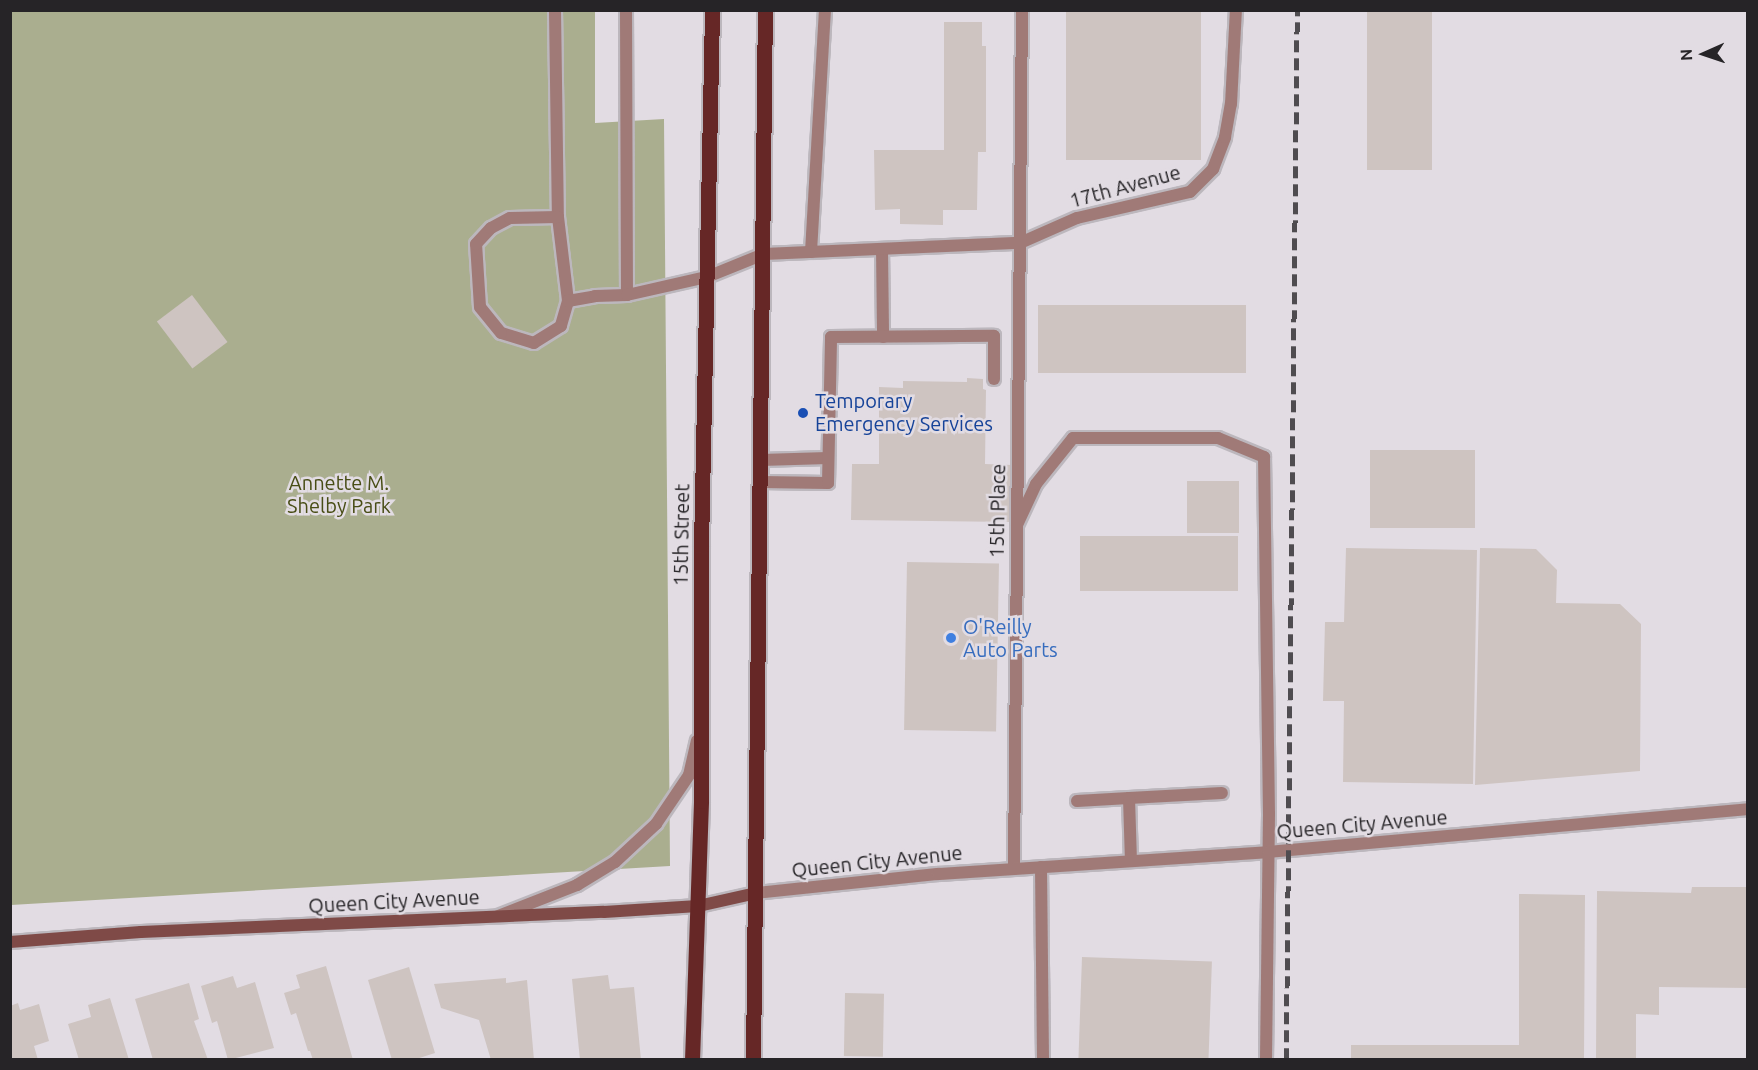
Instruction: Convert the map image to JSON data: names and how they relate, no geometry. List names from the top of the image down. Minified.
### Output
{"streets":{"main road":["15th Street","Queen City Avenue"],"street":["17th Avenue","15th Place"]},"crossings":[["17th Avenue","15th Place"],["17th Avenue","15th Street"],["15th Place","Queen City Avenue"],["15th Street","Queen City Avenue"]],"parks":["Annette M. Shelby Park"],"places":["Temporary Emergency Services","O'Reilly Auto Parts"],"north":"left"}
